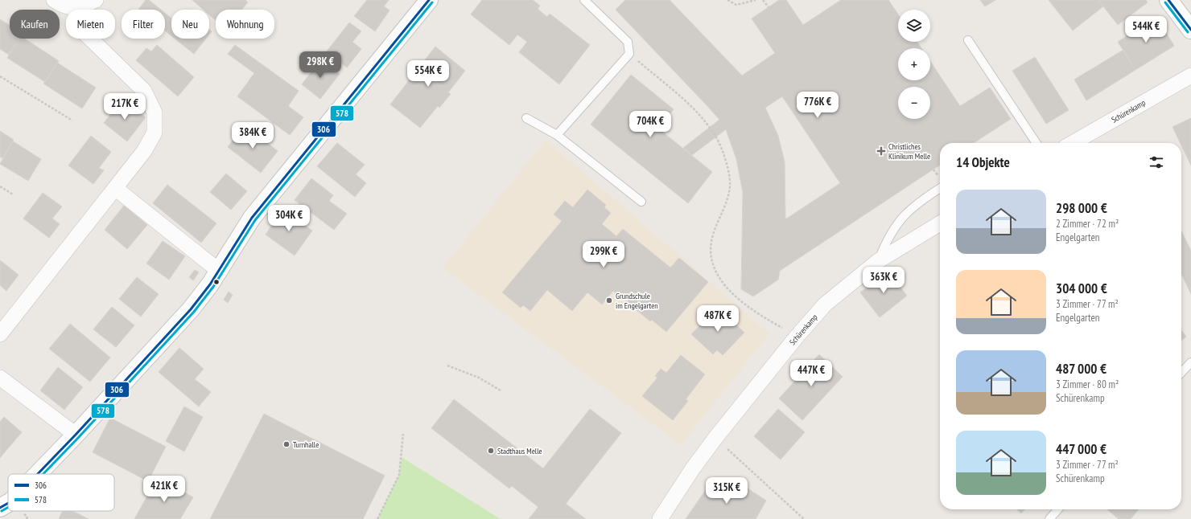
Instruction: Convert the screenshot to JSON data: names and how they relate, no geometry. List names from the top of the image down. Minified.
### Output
{"streets":{"street":["Schürenkamp"]},"places":{"health":["Christliches Klinikum Melle"],"other":["Grundschule im Engelgarten","Turnhalle","Stadthaus Melle"]},"lines":["transit line 306","transit line 578"],"legend":["306","578"],"page":{"map_buttons":["+","−"],"chip":["Kaufen","Mieten","Filter","Neu","Wohnung"],"price":["544K €","298K €","554K €","776K €","217K €","704K €","384K €","304K €","299K €","363K €","487K €","447K €","421K €","315K €"],"heading":"14 Objekte","list":[{"name":"298 000 €","note":"2 Zimmer · 72 m² · Engelgarten"},{"name":"304 000 €","note":"3 Zimmer · 77 m² · Engelgarten"},{"name":"487 000 €","note":"3 Zimmer · 80 m² · Schürenkamp"},{"name":"447 000 €","note":"3 Zimmer · 77 m² · Schürenkamp"}]}}
